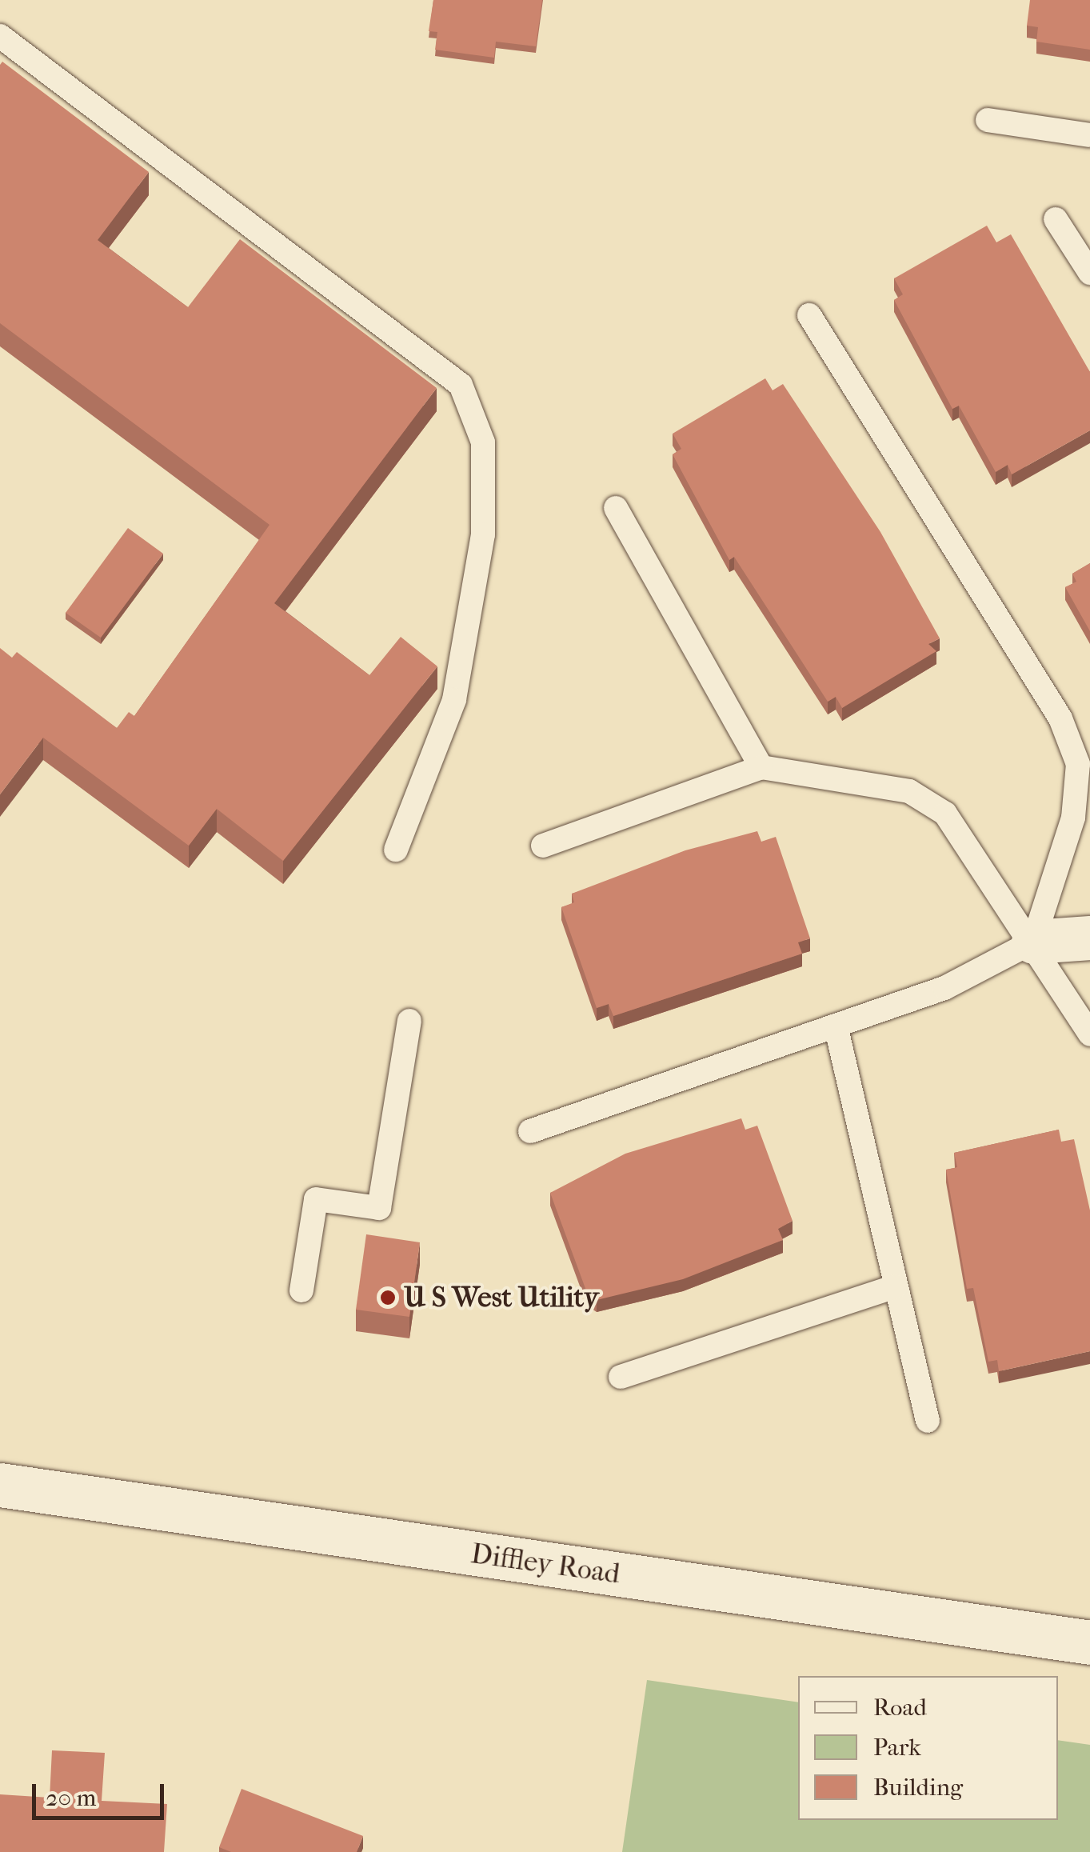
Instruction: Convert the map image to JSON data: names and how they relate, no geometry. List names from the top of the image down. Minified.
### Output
{"streets":{"main road":["Diffley Road"]},"places":["U S West Utility"],"legend":["Road","Park","Building"],"scale_bar":"20 m"}
